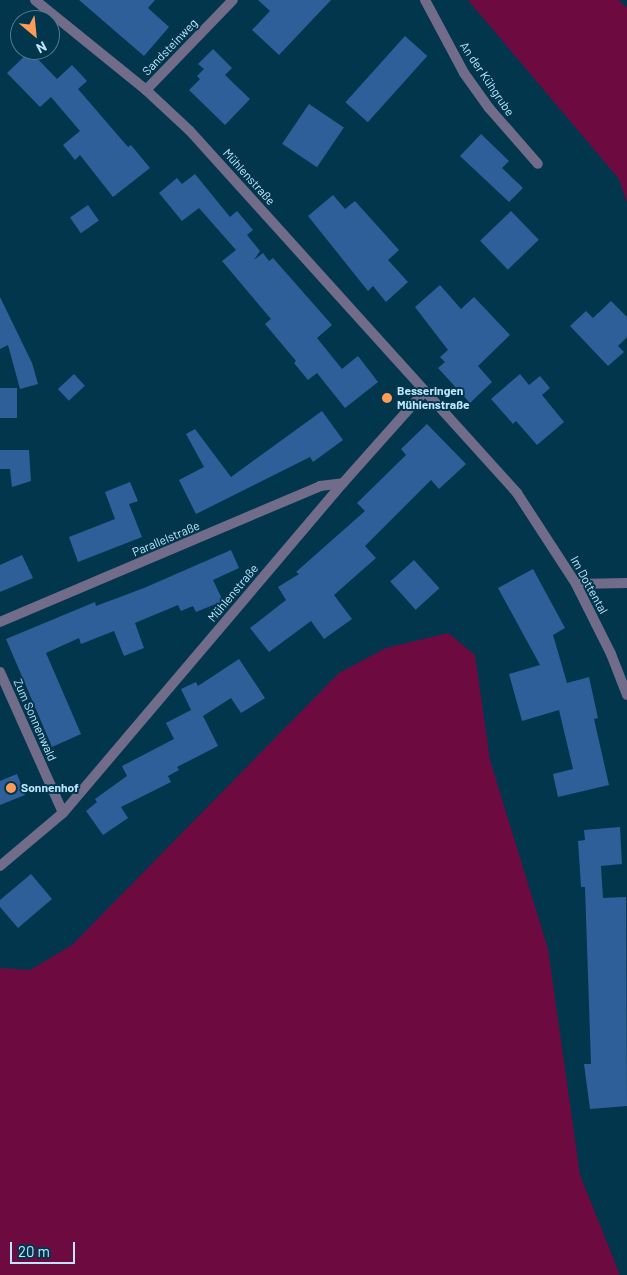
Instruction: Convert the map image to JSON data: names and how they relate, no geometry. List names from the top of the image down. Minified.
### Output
{"streets":{"street":["Sandsteinweg","An der Kühgrube","Mühlenstraße","Parallelstraße","Im Dottental","Zum Sonnenwald"]},"crossings":[["Sandsteinweg","Mühlenstraße"],["Mühlenstraße","Parallelstraße"],["Mühlenstraße","Im Dottental"],["Mühlenstraße","Zum Sonnenwald"]],"places":["Besseringen Mühlenstraße","Sonnenhof"],"scale_bar":"20 m","north":"bottom right"}
